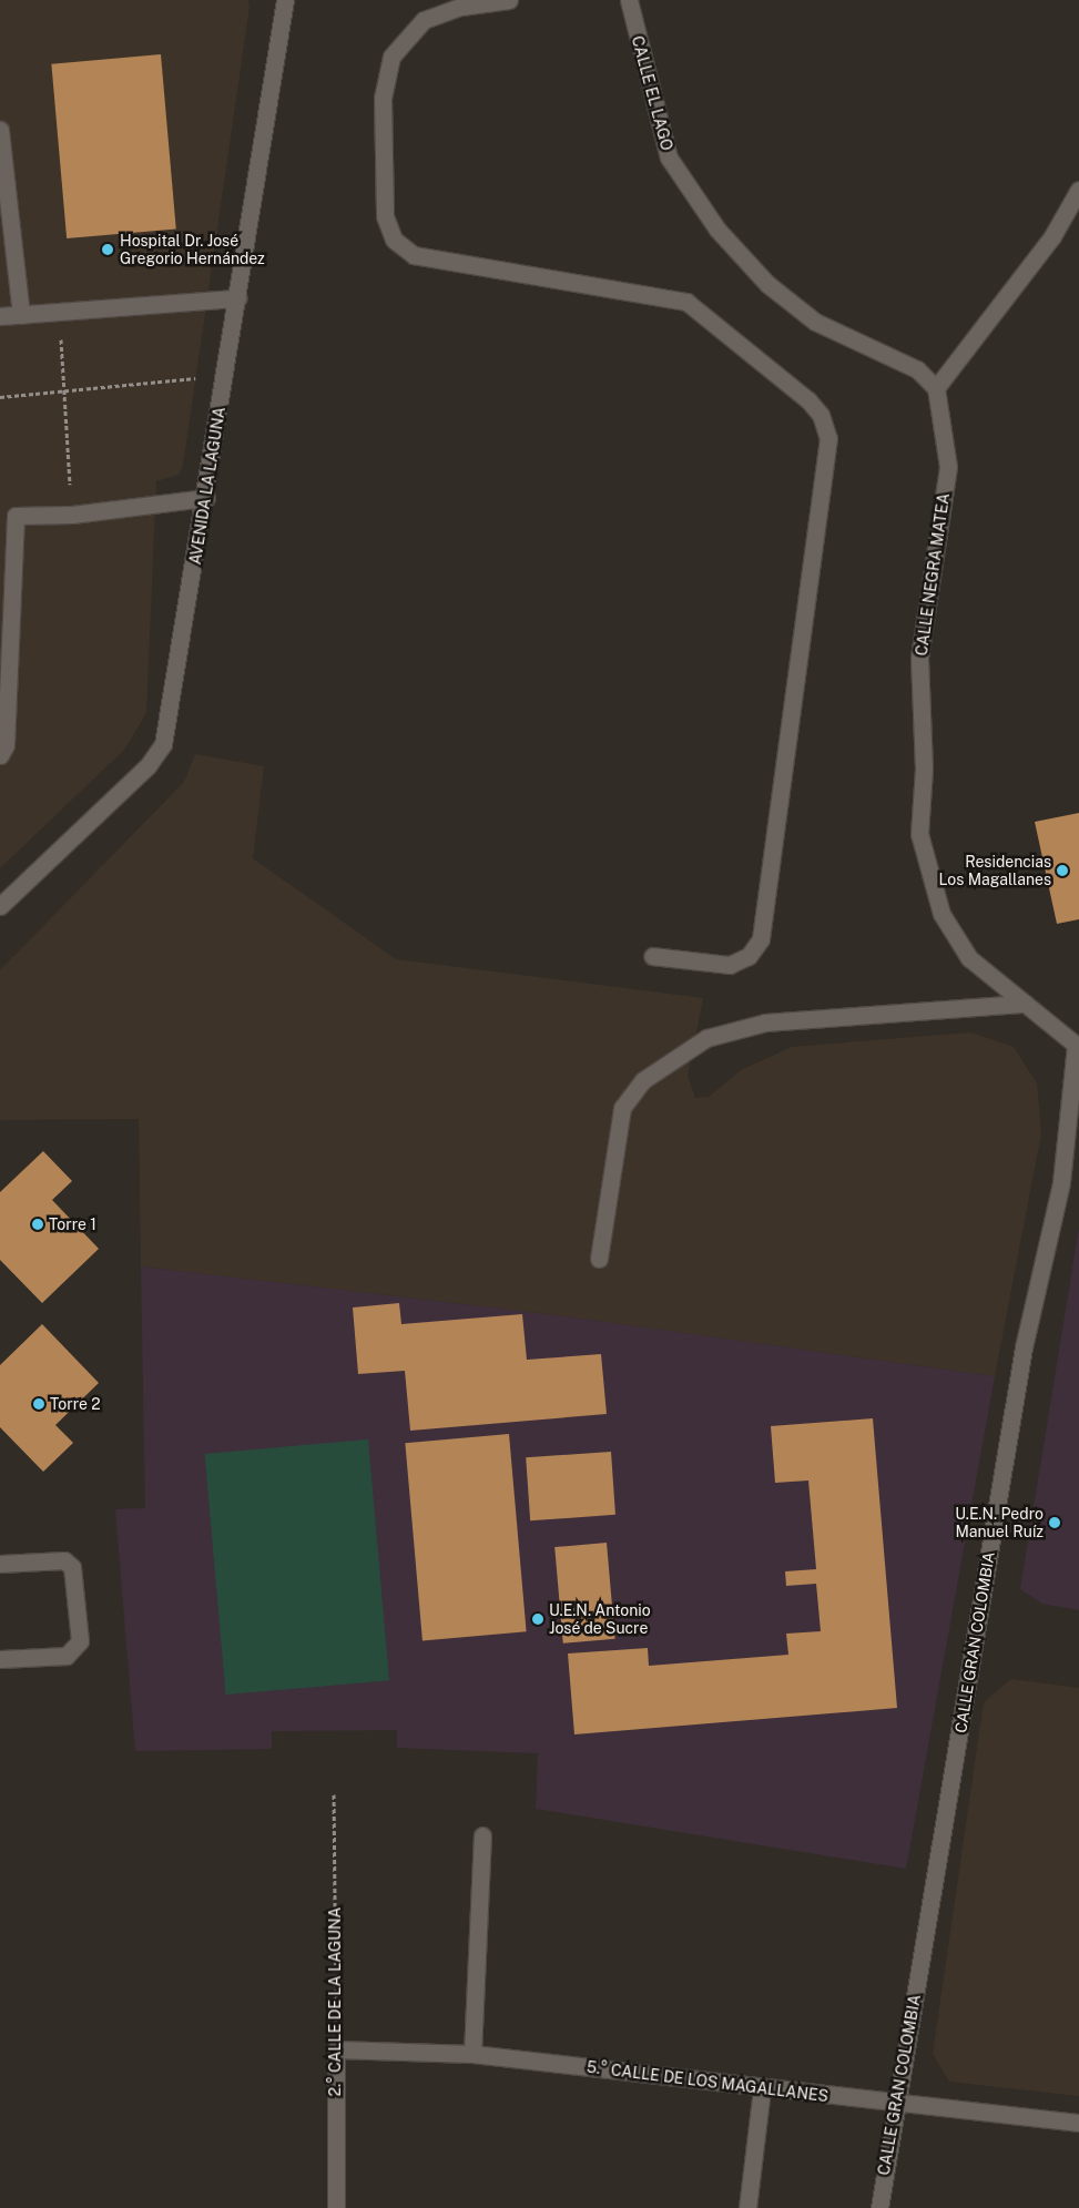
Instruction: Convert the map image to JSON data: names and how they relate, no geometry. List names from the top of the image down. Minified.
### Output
{"streets":{"street":["CALLE EL LAGO","AVENIDA LA LAGUNA","CALLE NEGRA MATEA","CALLE GRAN COLOMBIA","2.° CALLE DE LA LAGUNA","5.° CALLE DE LOS MAGALLANES"]},"crossings":[["CALLE EL LAGO","CALLE NEGRA MATEA"],["CALLE NEGRA MATEA","CALLE GRAN COLOMBIA"],["CALLE GRAN COLOMBIA","5.° CALLE DE LOS MAGALLANES"],["2.° CALLE DE LA LAGUNA","5.° CALLE DE LOS MAGALLANES"]],"places":["Hospital Dr. José Gregorio Hernández","Residencias Los Magallanes","Torre 1","Torre 2","U.E.N. Pedro Manuel Ruíz","U.E.N. Antonio José de Sucre"]}
